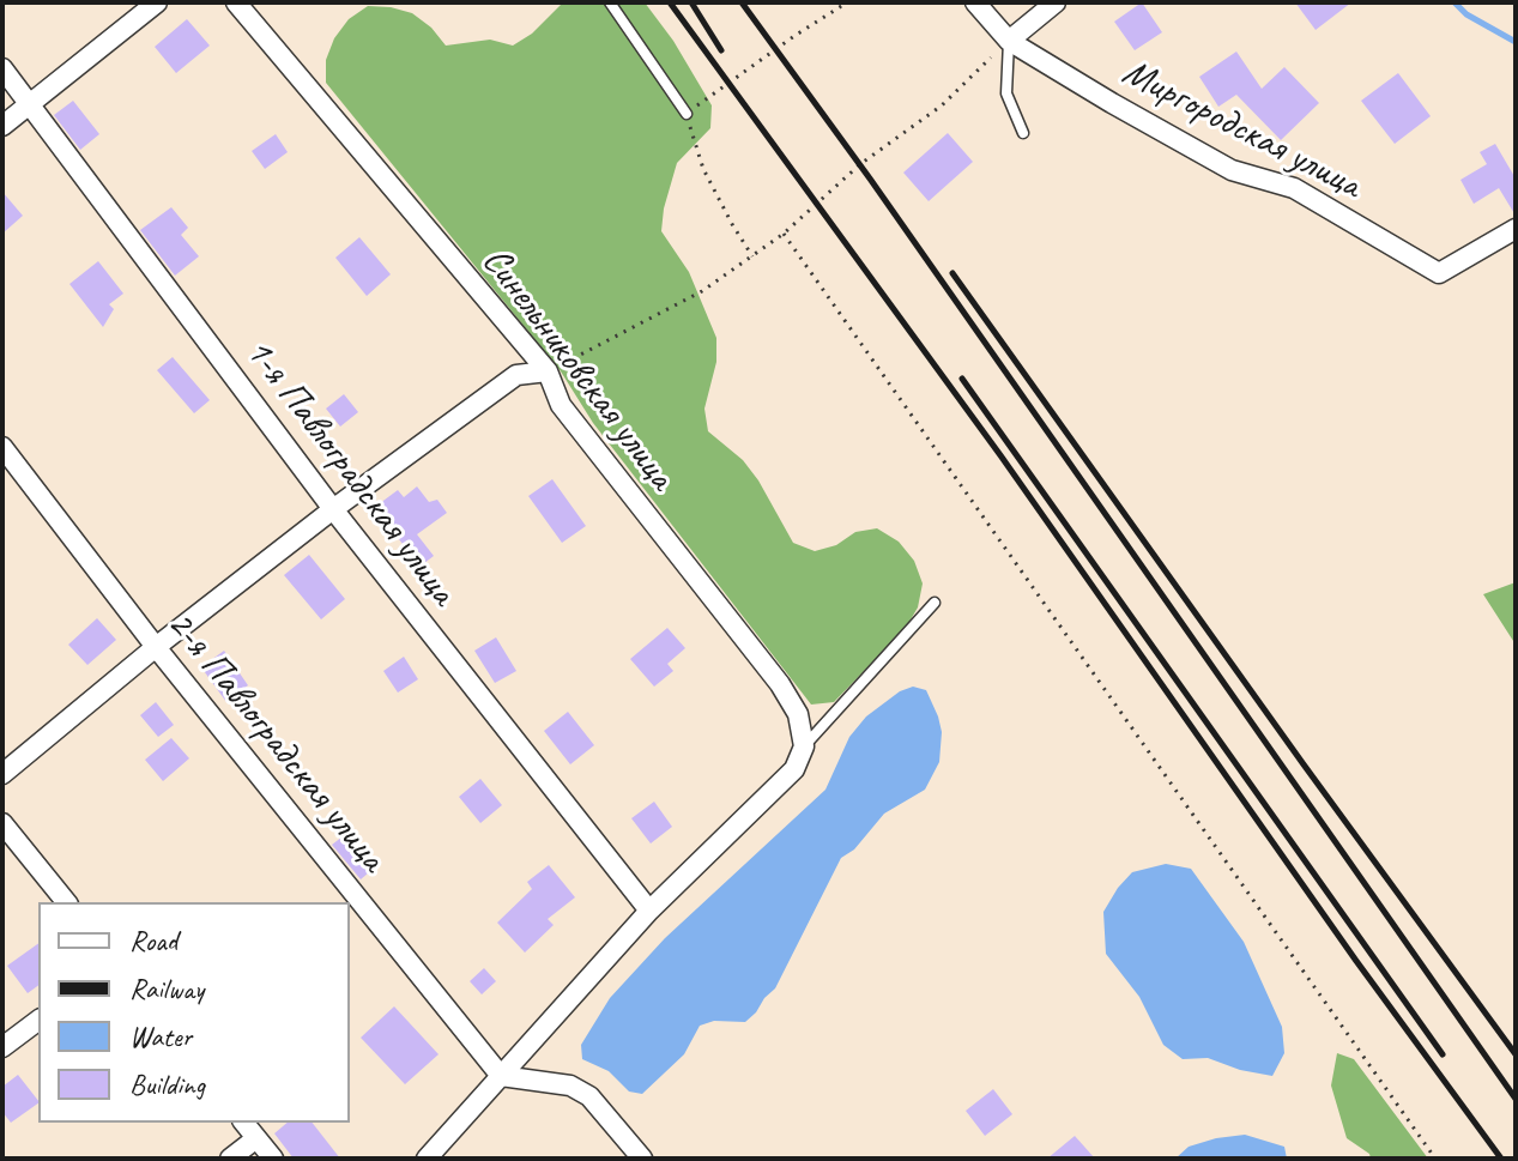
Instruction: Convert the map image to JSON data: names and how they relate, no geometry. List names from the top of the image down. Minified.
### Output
{"streets":{"street":["Миргородская улица","Синельниковская улица","1-я Павлоградская улица","2-я Павлоградская улица"]},"legend":["Road","Railway","Water","Building"]}
